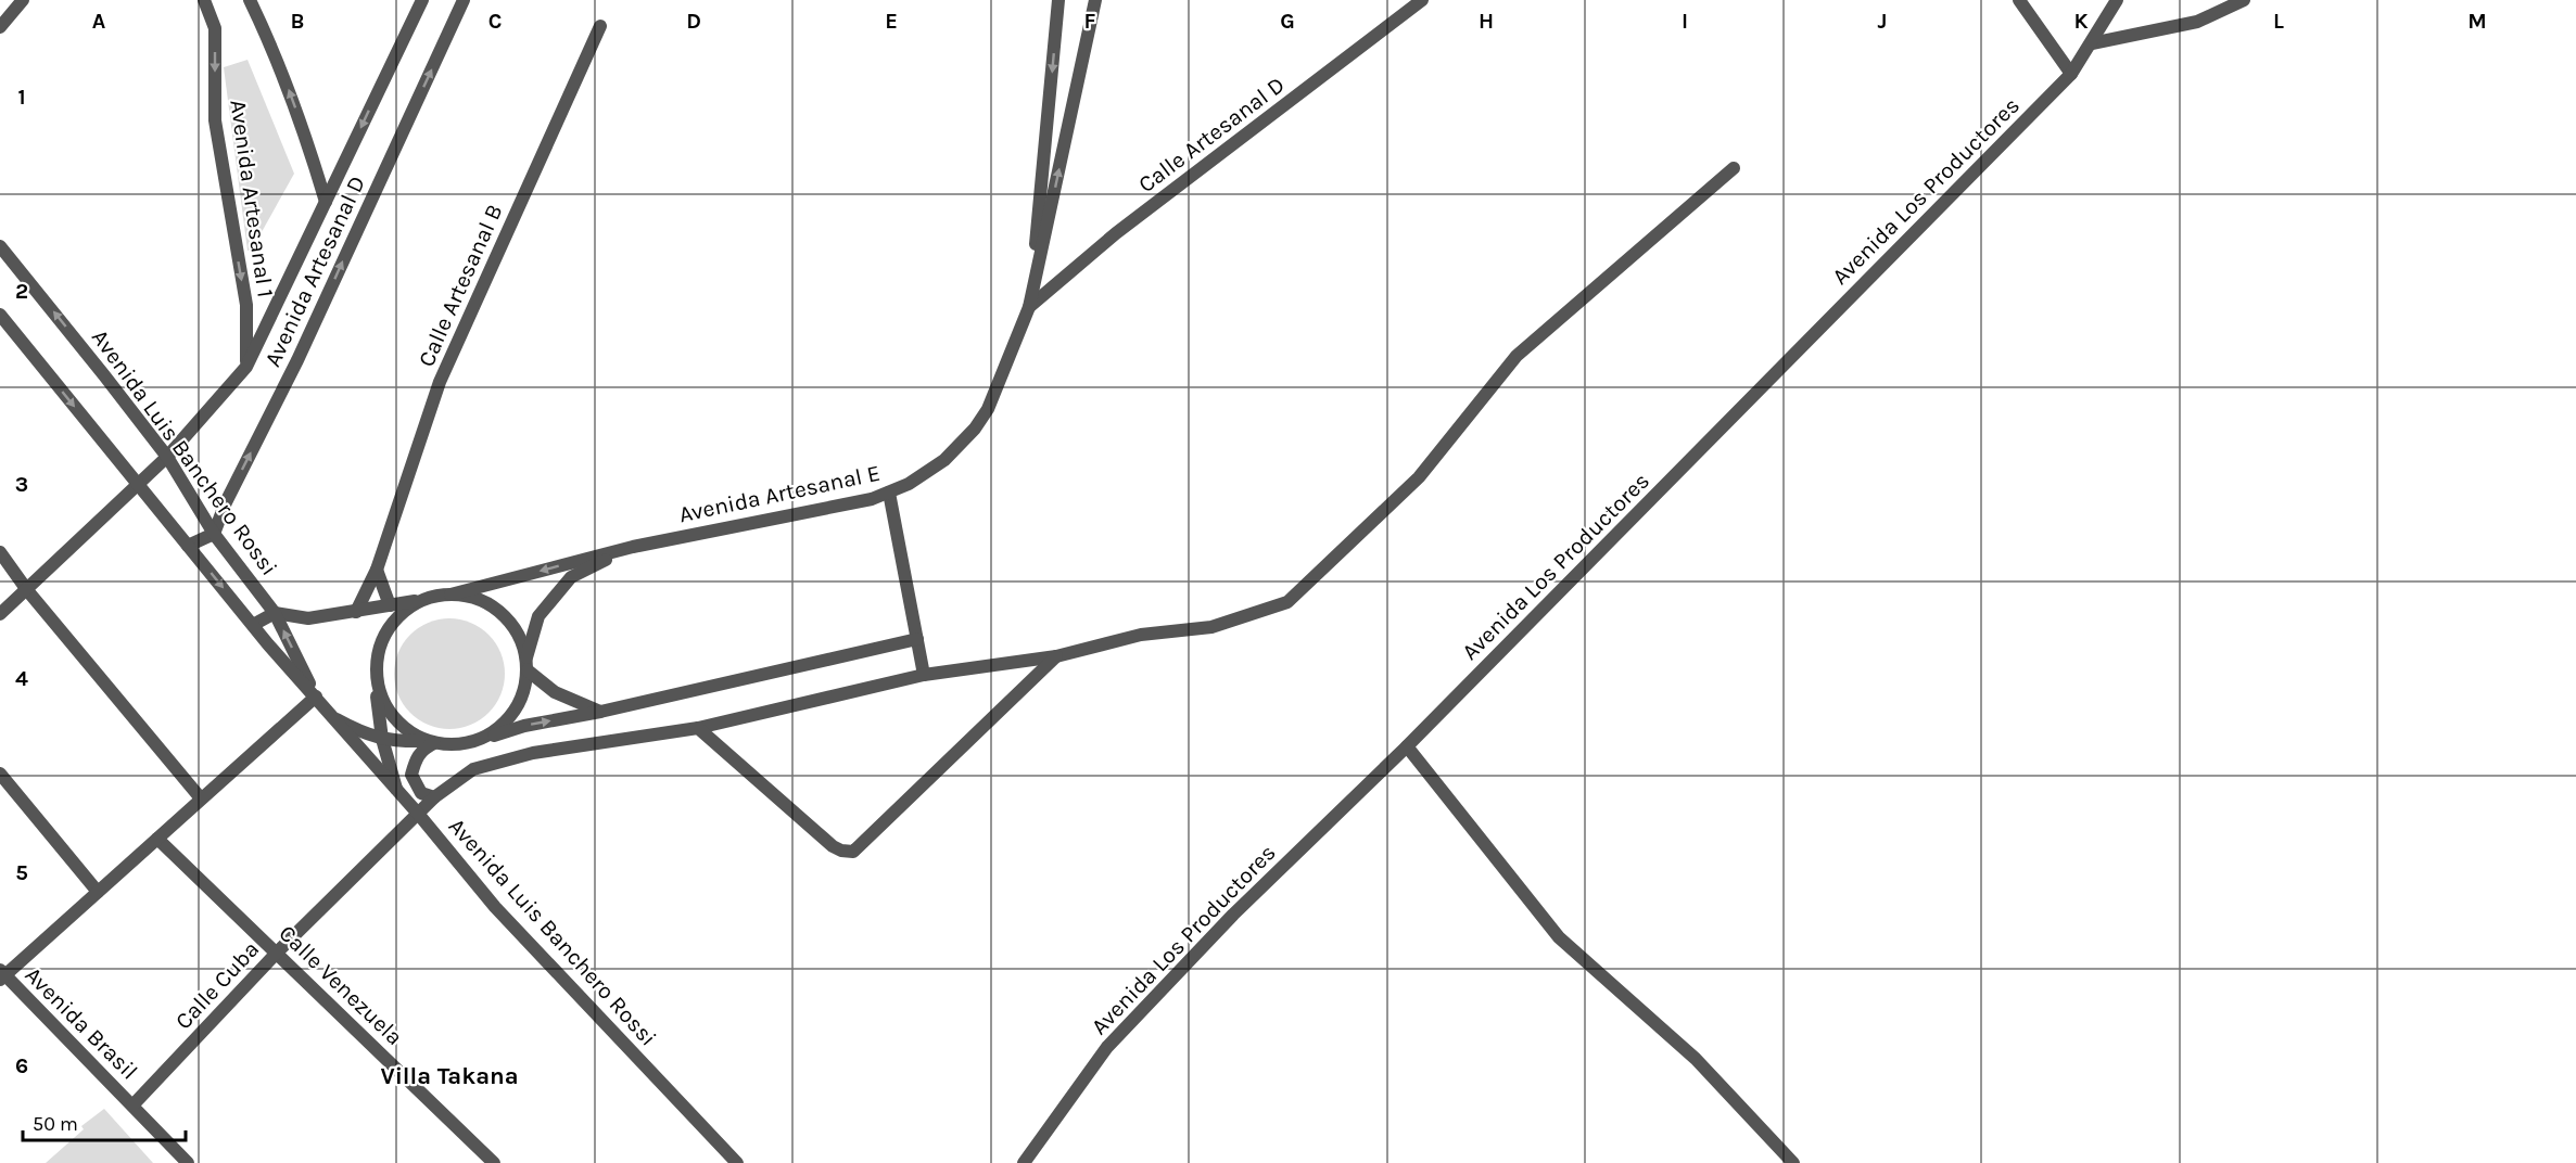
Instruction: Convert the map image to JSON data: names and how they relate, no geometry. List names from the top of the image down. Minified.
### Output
{"streets":{"street":["Calle Artesanal D","Avenida Los Productores","Avenida Artesanal 1","Avenida Artesanal D","Calle Artesanal B","Avenida Luis Banchero Rossi","Avenida Artesanal E","Calle Cuba","Calle Venezuela","Avenida Brasil"]},"crossings":[["Calle Artesanal D","Avenida Artesanal E"],["Avenida Artesanal 1","Avenida Artesanal D"],["Avenida Artesanal D","Avenida Luis Banchero Rossi"],["Avenida Luis Banchero Rossi","Calle Cuba"],["Calle Cuba","Calle Venezuela"],["Calle Cuba","Avenida Brasil"]],"districts":["Villa Takana"],"scale_bar":"50 m","grid":{"columns":["A","B","C","D","E","F","G","H","I","J","K","L","M"],"rows":["1","2","3","4","5","6"]}}
